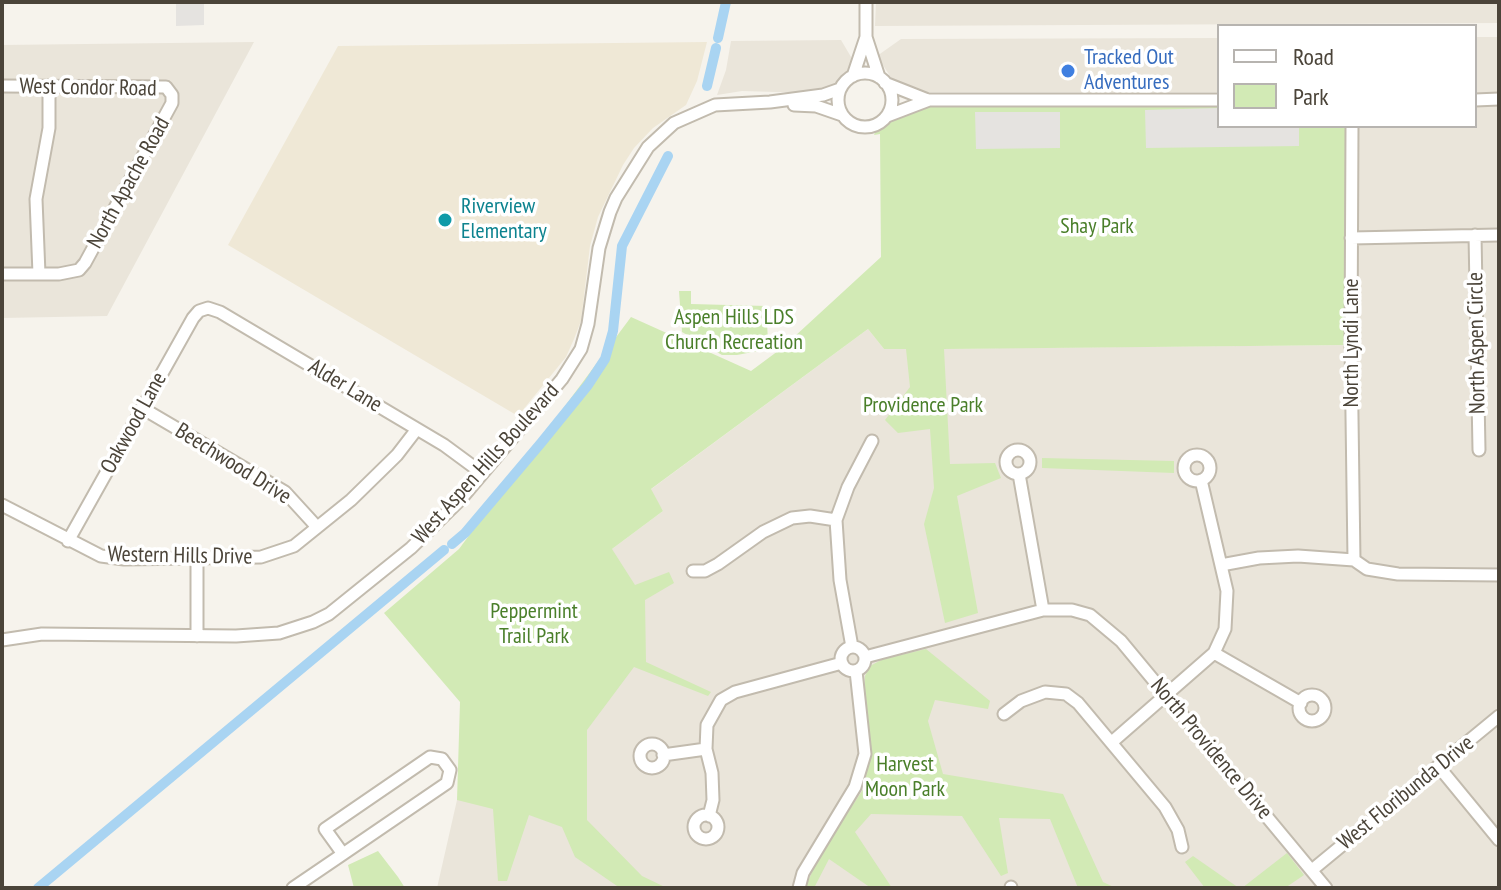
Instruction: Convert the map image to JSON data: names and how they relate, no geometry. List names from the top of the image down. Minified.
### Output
{"streets":{"street":["West Condor Road","North Apache Road","North Lyndi Lane","North Aspen Circle","Alder Lane","Oakwood Lane","Beechwood Drive","West Aspen Hills Boulevard","Western Hills Drive","North Providence Drive","West Floribunda Drive"]},"crossings":[["West Condor Road","North Apache Road"],["Alder Lane","Oakwood Lane"],["Alder Lane","West Aspen Hills Boulevard"],["Alder Lane","Western Hills Drive"],["Oakwood Lane","Beechwood Drive"],["Oakwood Lane","Western Hills Drive"],["Beechwood Drive","Western Hills Drive"],["North Providence Drive","West Floribunda Drive"]],"parks":["Shay Park","Aspen Hills LDS Church Recreation","Providence Park","Peppermint Trail Park","Harvest Moon Park"],"places":["Tracked Out Adventures","Riverview Elementary"],"legend":["Road","Park"]}
